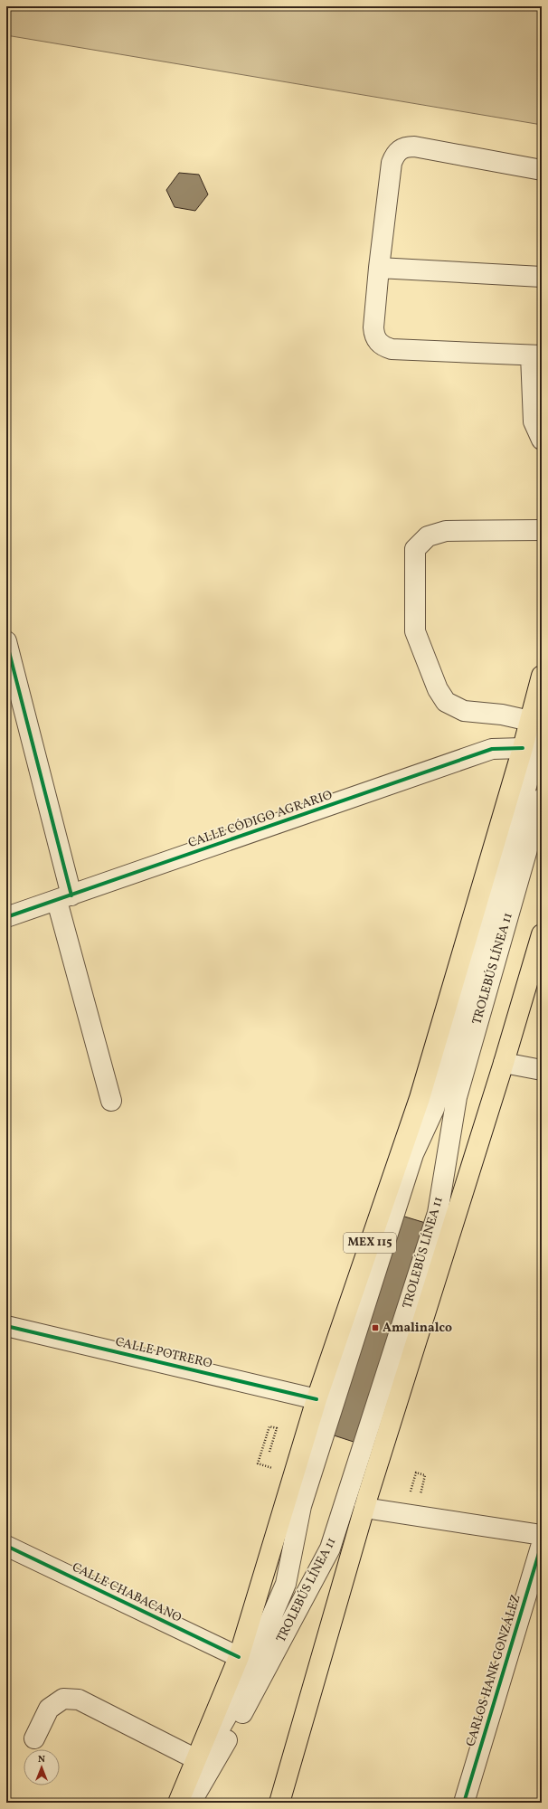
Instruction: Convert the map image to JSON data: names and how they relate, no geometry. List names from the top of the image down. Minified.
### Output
{"streets":{"main road":["MEX 115"],"street":["CALLE CÓDIGO AGRARIO","TROLEBÚS LÍNEA 11","CALLE POTRERO","CALLE CHABACANO","CARLOS HANK GONZÁLEZ"]},"crossings":[["CALLE CÓDIGO AGRARIO","MEX 115"],["TROLEBÚS LÍNEA 11","MEX 115"],["MEX 115","CALLE POTRERO"],["MEX 115","CALLE CHABACANO"]],"places":{"transit":["Amalinalco"]},"north":"top"}
